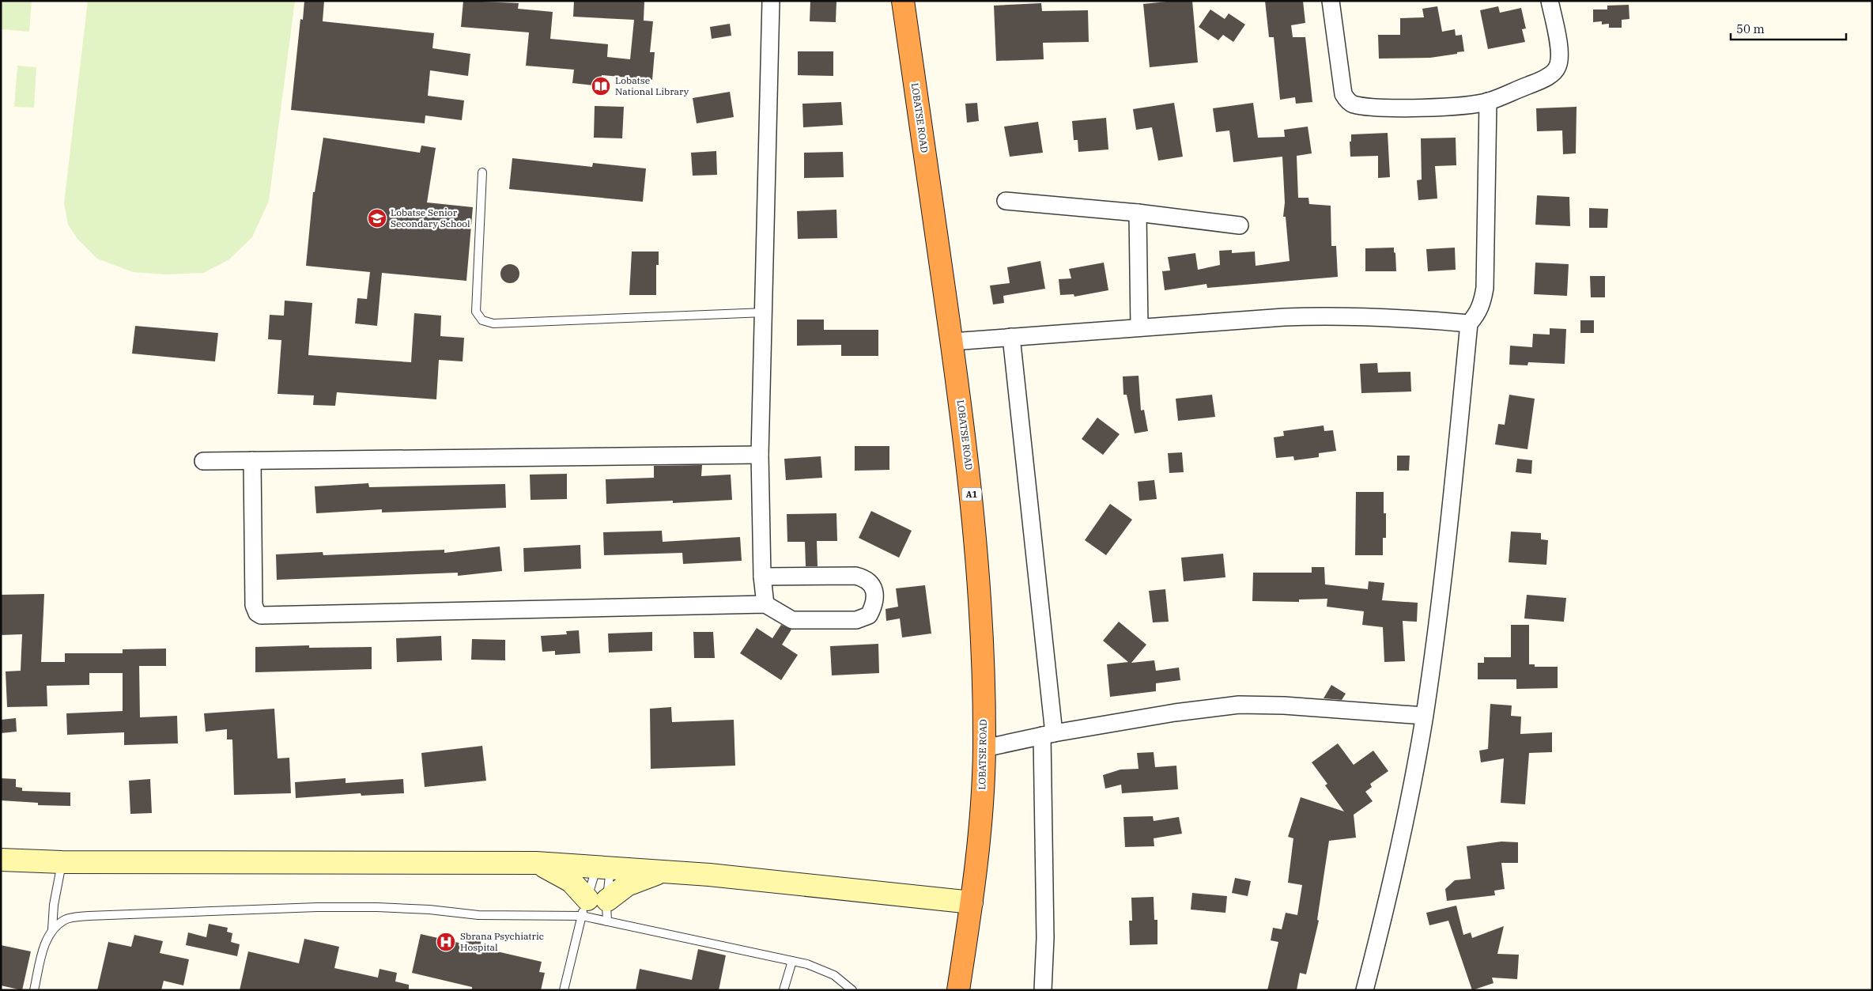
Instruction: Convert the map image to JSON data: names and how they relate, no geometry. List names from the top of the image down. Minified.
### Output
{"streets":{"highway":["LOBATSE ROAD","A1"]},"places":{"library":["Lobatse National Library"],"school or university":["Lobatse Senior Secondary School"],"hospital":["Sbrana Psychiatric Hospital"]},"scale_bar":"50 m"}
